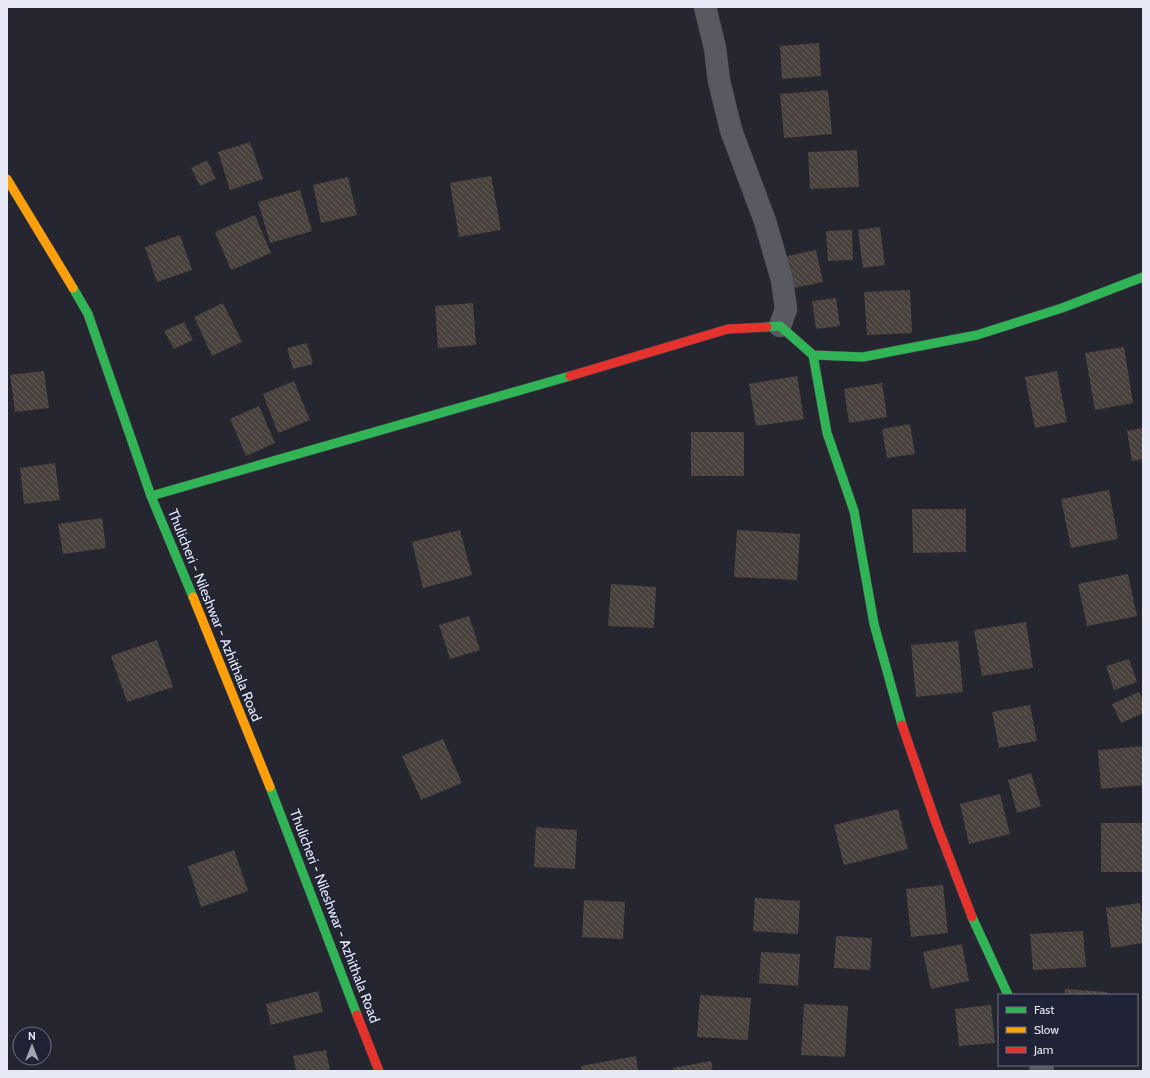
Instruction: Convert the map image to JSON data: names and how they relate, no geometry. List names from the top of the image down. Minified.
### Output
{"streets":{"street":["Thulicheri - Nileshwar - Azhithala Road"]},"legend":["Fast","Slow","Jam"],"north":"top"}
